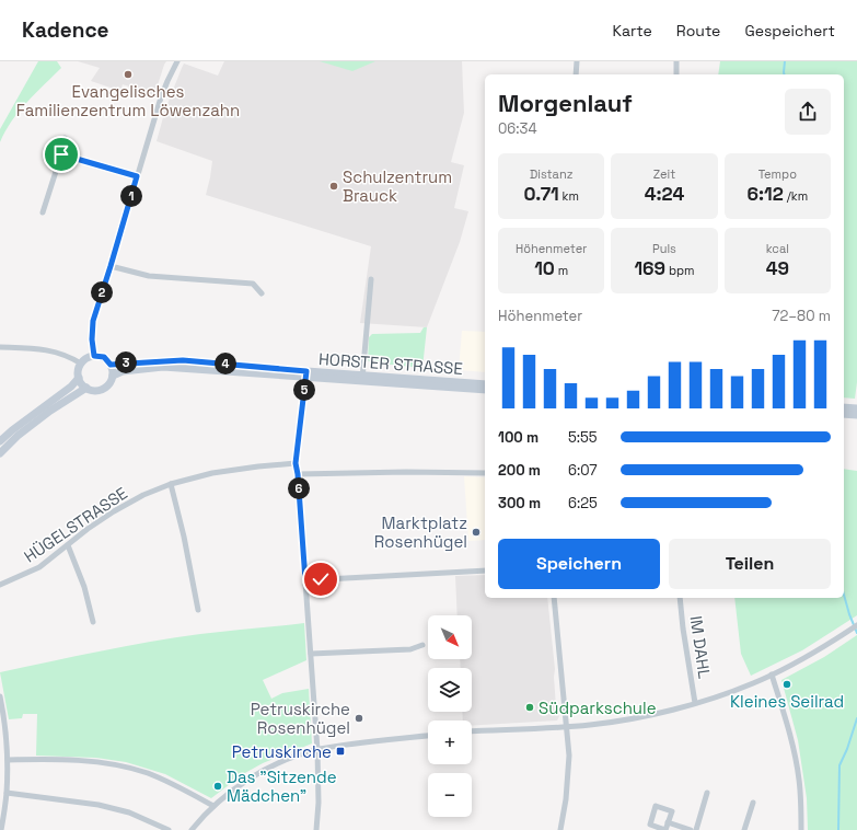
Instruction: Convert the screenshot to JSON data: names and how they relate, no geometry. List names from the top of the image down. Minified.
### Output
{"streets":{"main road":["HORSTER STRASSE"],"street":["HÜGELSTRASSE","IM DAHL"]},"places":{"other":["Evangelisches Familienzentrum Löwenzahn","Schulzentrum Brauck","Marktplatz Rosenhügel","Kleines Seilrad","Südparkschule","Petruskirche Rosenhügel","Das \"Sitzende Mädchen\""],"transit":["Petruskirche"]},"north":"bottom right","page":{"header":"Kadence","nav":["Karte","Route","Gespeichert"],"heading":["Morgenlauf","06:34"],"stats":[["Distanz","0.71 km"],["Zeit","4:24"],["Tempo","6:12 /km"],["Höhenmeter","10 m"],["Puls","169 bpm"],["kcal","49"]],"pins":["1","2","3","4","5","6"],"chart":["Höhenmeter","72–80 m"],"list":[{"name":"100 m","note":"5:55"},{"name":"200 m","note":"6:07"},{"name":"300 m","note":"6:25"}],"buttons":["Speichern","Teilen"],"map_buttons":["+","−"]}}
